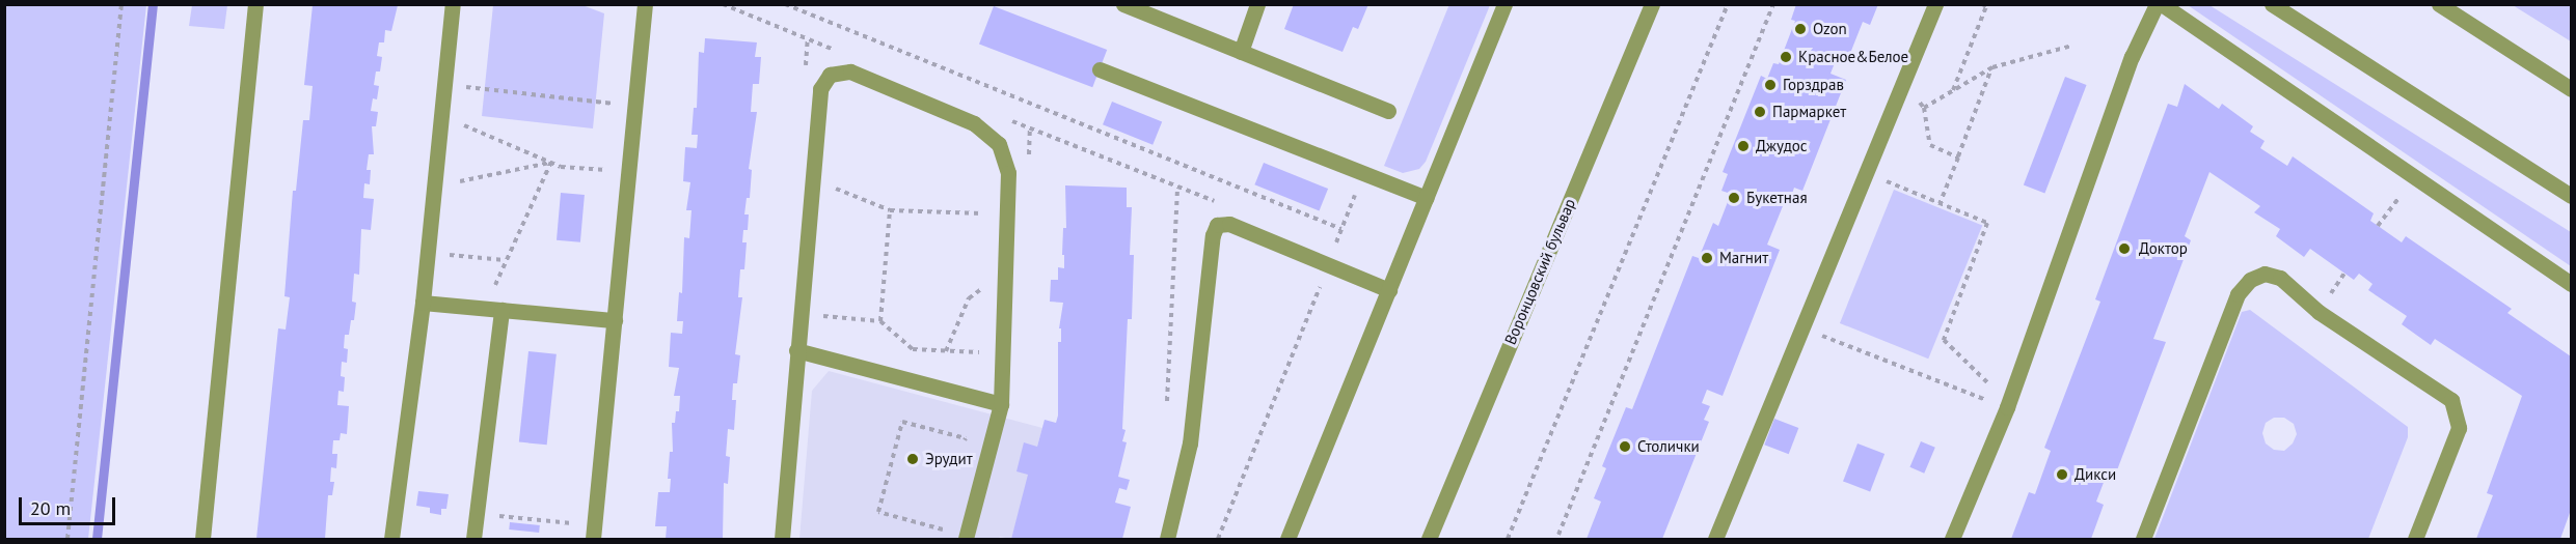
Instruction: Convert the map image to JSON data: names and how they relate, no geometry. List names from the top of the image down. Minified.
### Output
{"streets":{"street":["Воронцовский бульвар"]},"places":["Ozon","Красное&Белое","Горздрав","Пармаркет","Джудос","Букетная","Доктор","Магнит","Столички","Эрудит","Дикси"],"scale_bar":"20 m"}
